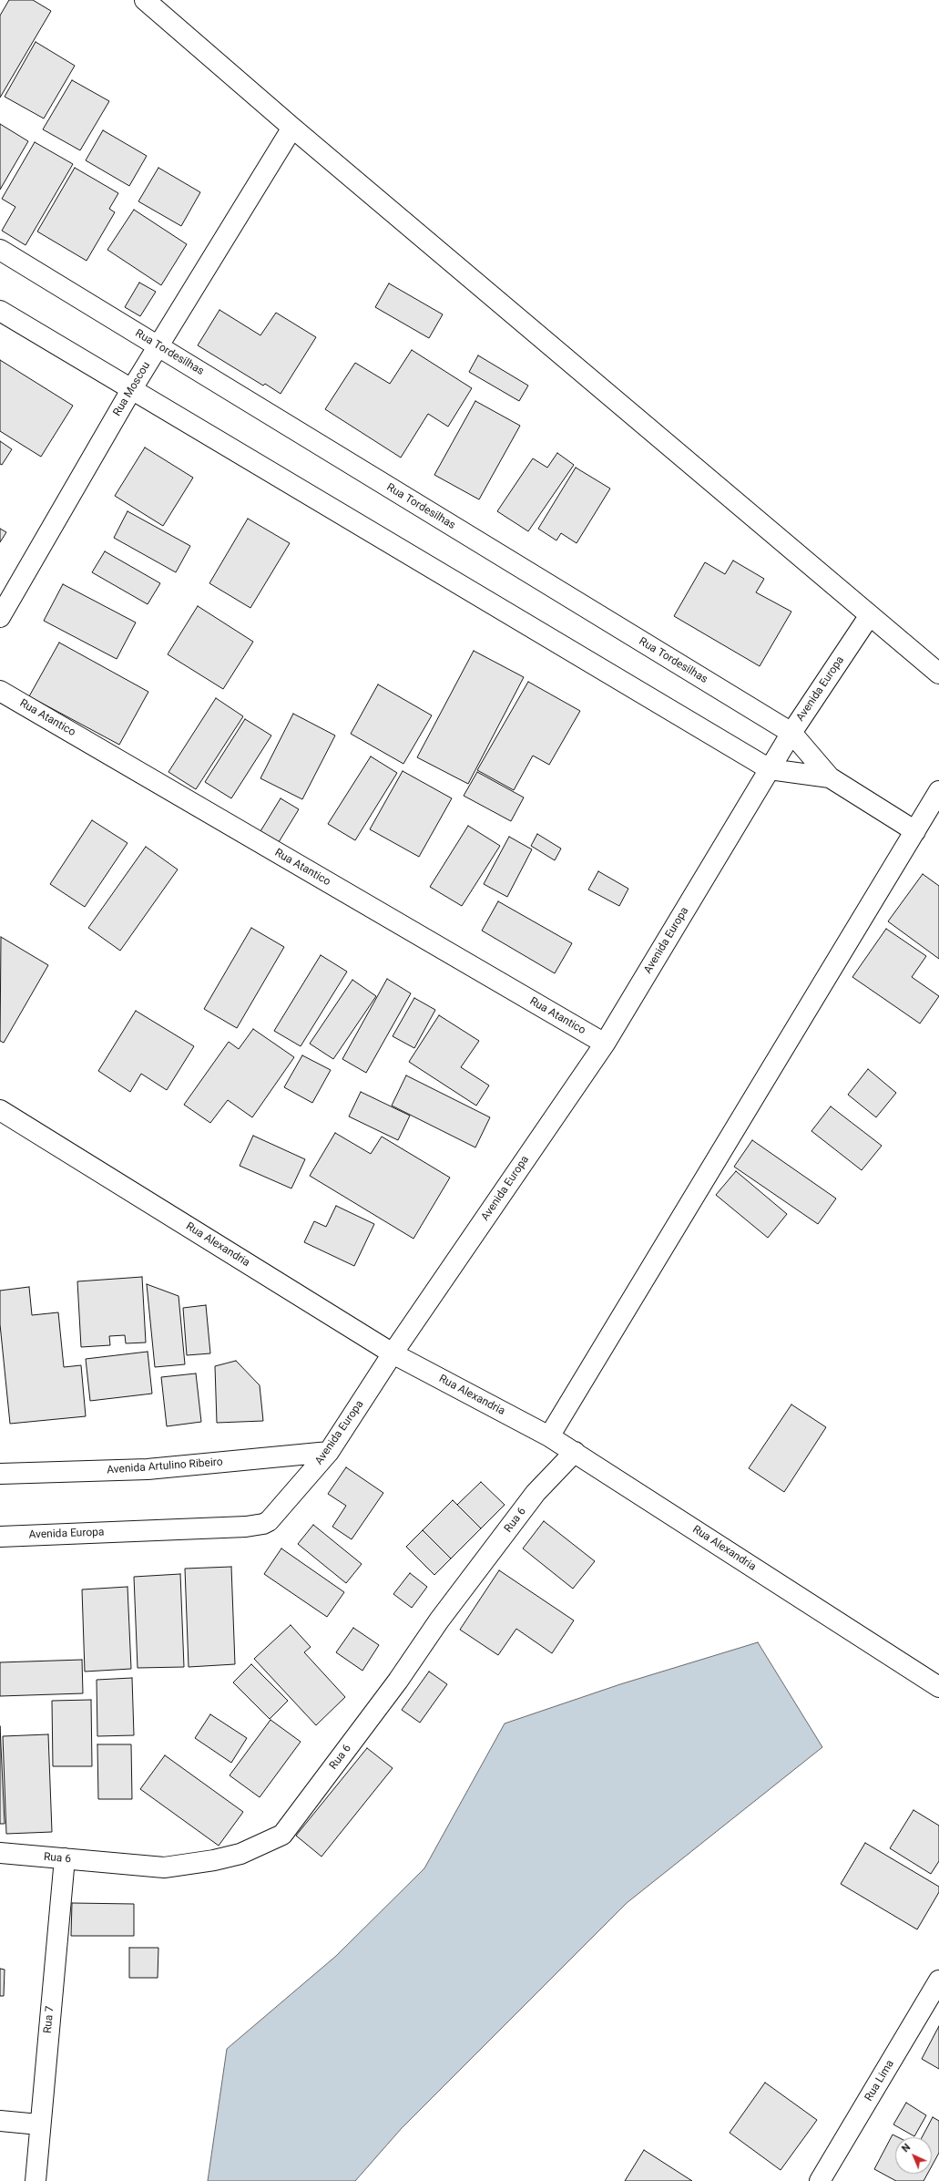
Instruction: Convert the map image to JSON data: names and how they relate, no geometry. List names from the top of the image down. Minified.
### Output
{"streets":{"street":["Rua Tordesilhas","Rua Moscou","Avenida Europa","Rua Atantico","Rua Alexandria","Avenida Artulino Ribeiro","Rua 6","Rua 7","Rua Lima"]},"crossings":[["Rua Tordesilhas","Rua Moscou"],["Rua Tordesilhas","Avenida Europa"],["Avenida Europa","Rua Atantico"],["Avenida Europa","Rua Alexandria"],["Avenida Europa","Avenida Artulino Ribeiro"],["Rua Alexandria","Rua 6"],["Rua 6","Rua 7"]],"north":"top left"}
